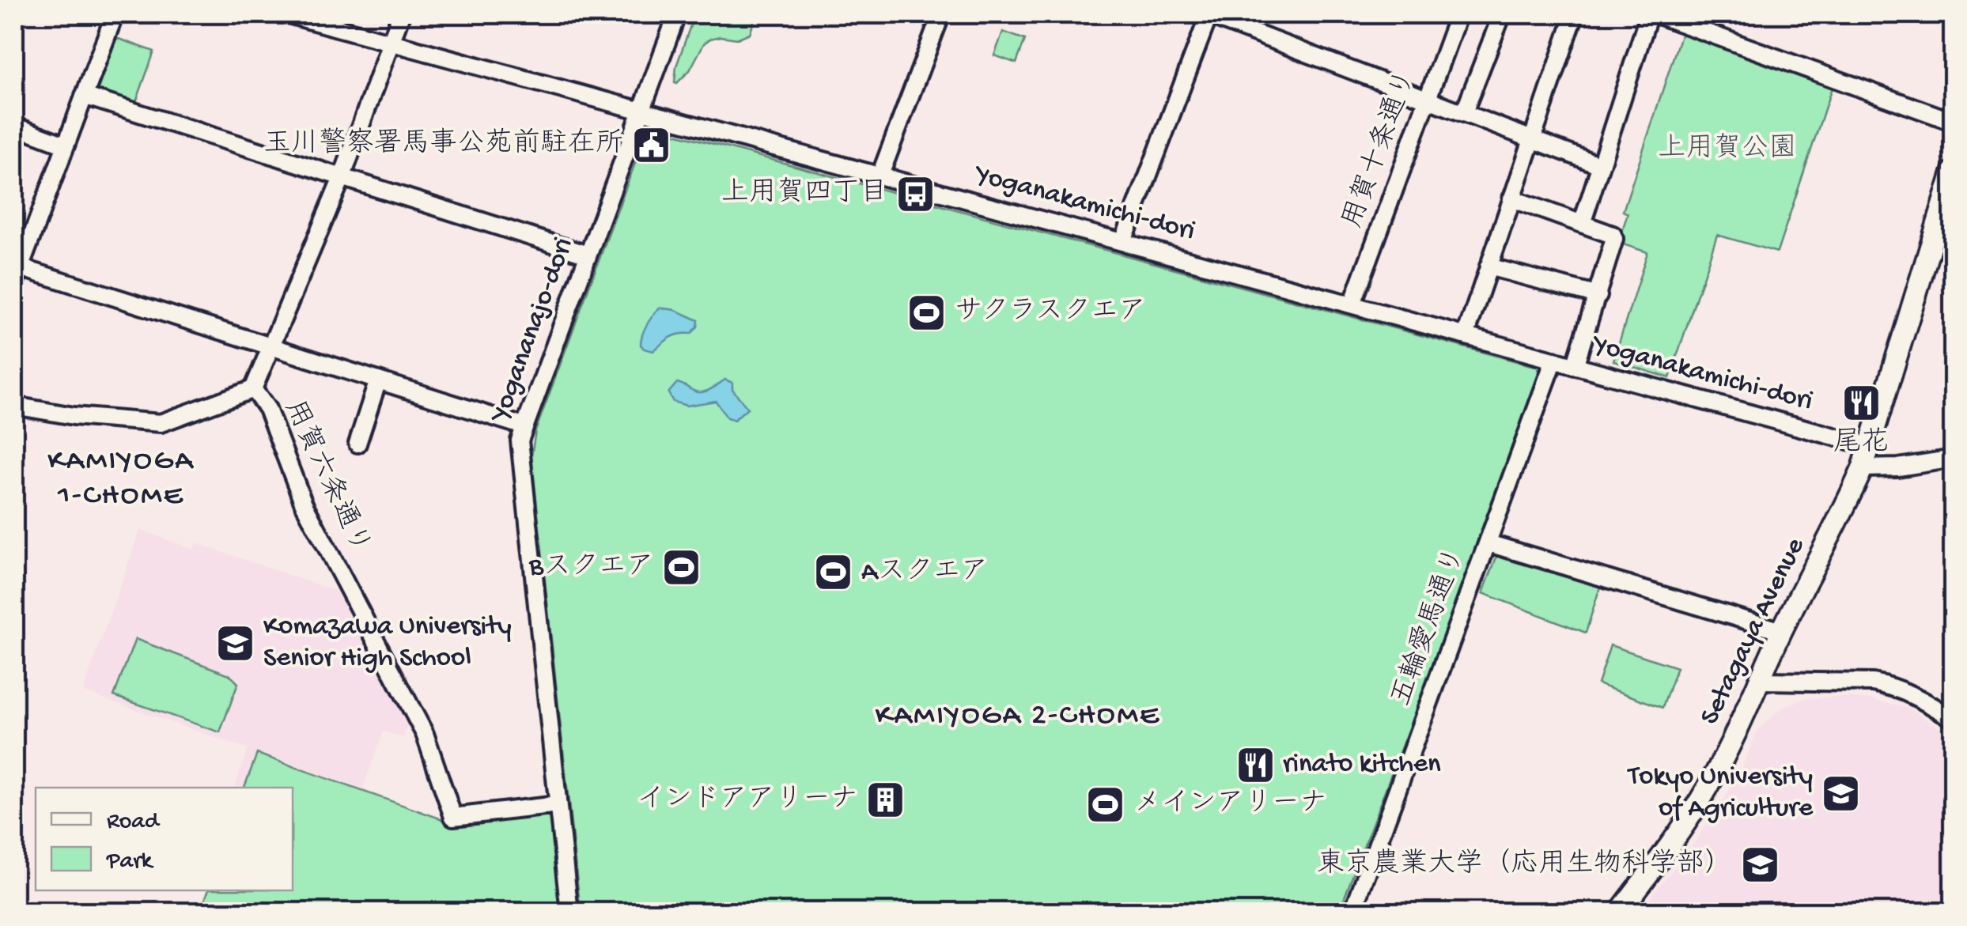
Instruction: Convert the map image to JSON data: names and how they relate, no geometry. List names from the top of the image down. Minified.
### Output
{"streets":{"main road":["Setagaya Avenue"],"street":["用賀十条通り","Yoganakamichi-dori","Yogananajo-dori","用賀六条通り","五輪愛馬通り"]},"crossings":[["用賀十条通り","Yoganakamichi-dori"],["Yoganakamichi-dori","Yogananajo-dori"],["Yoganakamichi-dori","用賀六条通り"],["Yoganakamichi-dori","五輪愛馬通り"],["Yoganakamichi-dori","Setagaya Avenue"],["Yogananajo-dori","用賀六条通り"]],"districts":["KAMIYOGA 1-CHOME","KAMIYOGA 2-CHOME"],"parks":["上用賀公園"],"places":{"public building":["玉川警察署馬事公苑前駐在所"],"bus stop":["上用賀四丁目"],"sports":["サクラスクエア","Bスクエア","Aスクエア","メインアリーナ"],"restaurant":["尾花","rinato kitchen"],"school or university":["Komazawa University Senior High School","Tokyo University of Agriculture","東京農業大学（応用生物科学部）"],"building":["インドアアリーナ"]},"legend":["Road","Park"]}
